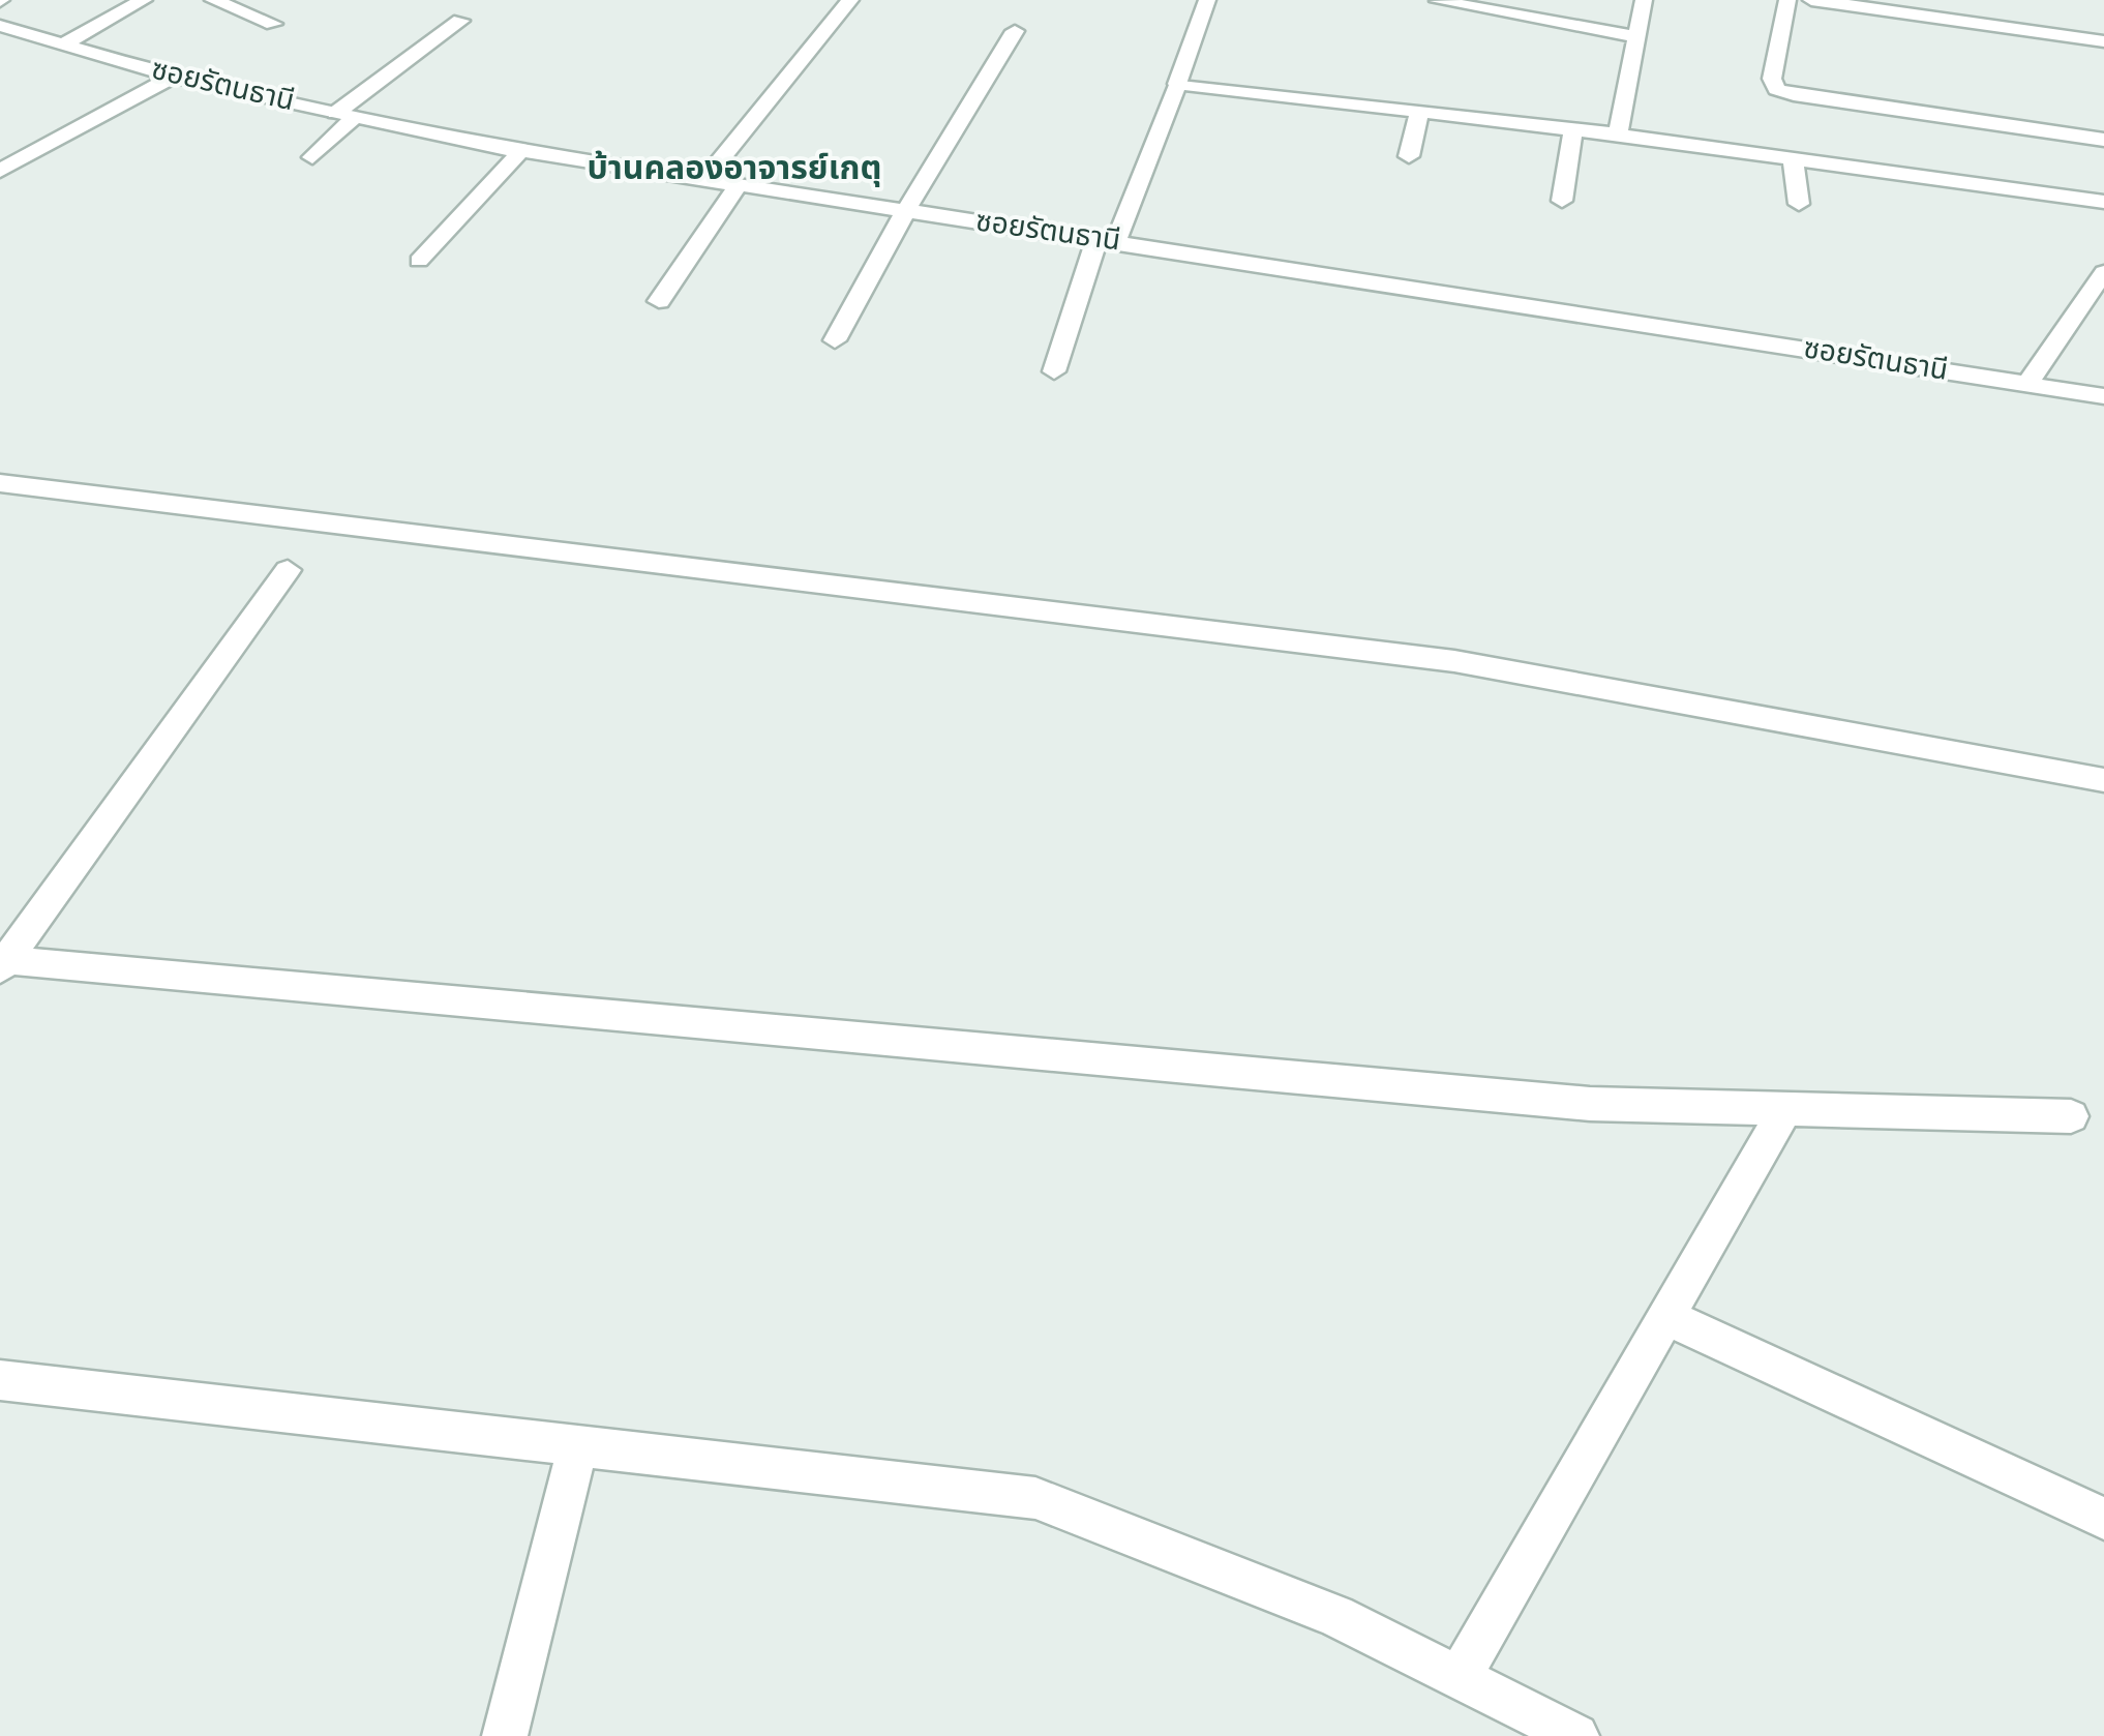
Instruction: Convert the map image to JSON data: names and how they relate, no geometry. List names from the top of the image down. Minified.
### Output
{"streets":{"street":["ซอยรัตนธานี"]},"districts":["บ้านคลองอาจารย์เกตุ"]}
